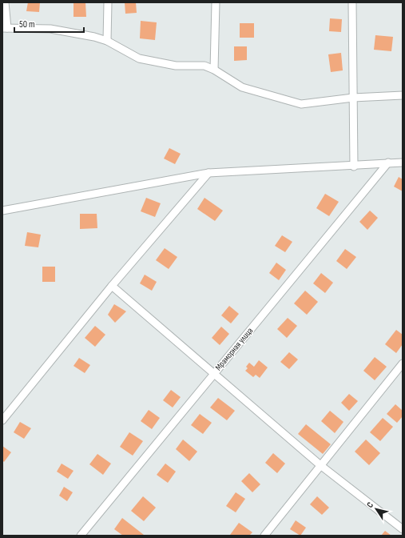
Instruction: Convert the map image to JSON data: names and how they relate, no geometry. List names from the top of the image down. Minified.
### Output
{"streets":{"street":["Мраморная улица"]},"scale_bar":"50 m","north":"top left"}
